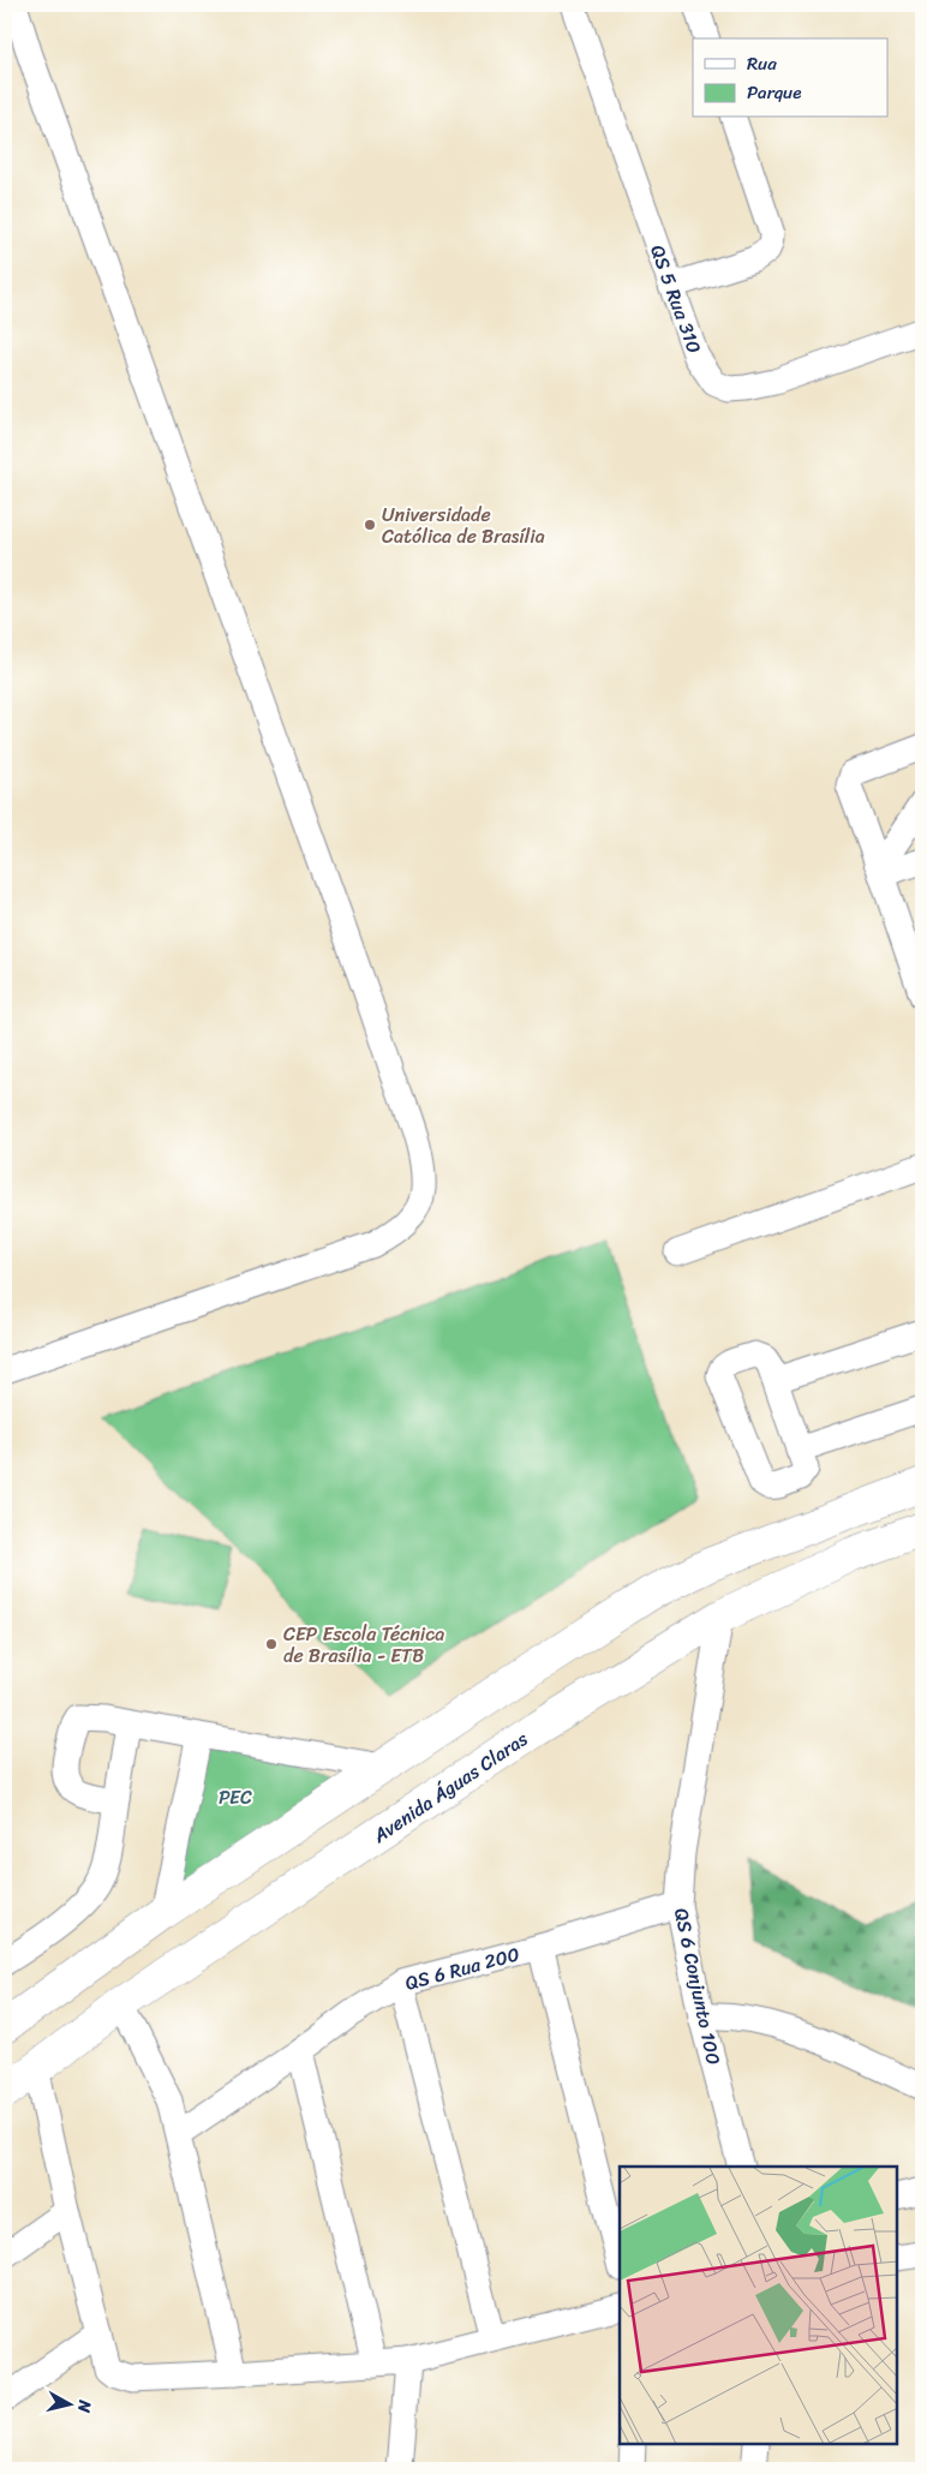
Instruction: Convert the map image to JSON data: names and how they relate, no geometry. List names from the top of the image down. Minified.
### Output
{"streets":{"main road":["Avenida Águas Claras"],"street":["QS 5 Rua 310","QS 6 Rua 200","QS 6 Conjunto 100"]},"crossings":[["Avenida Águas Claras","QS 6 Conjunto 100"],["QS 6 Rua 200","QS 6 Conjunto 100"]],"parks":["PEC"],"places":["Universidade Católica de Brasília","CEP Escola Técnica de Brasília - ETB"],"legend":["Rua","Parque"],"north":"right"}
